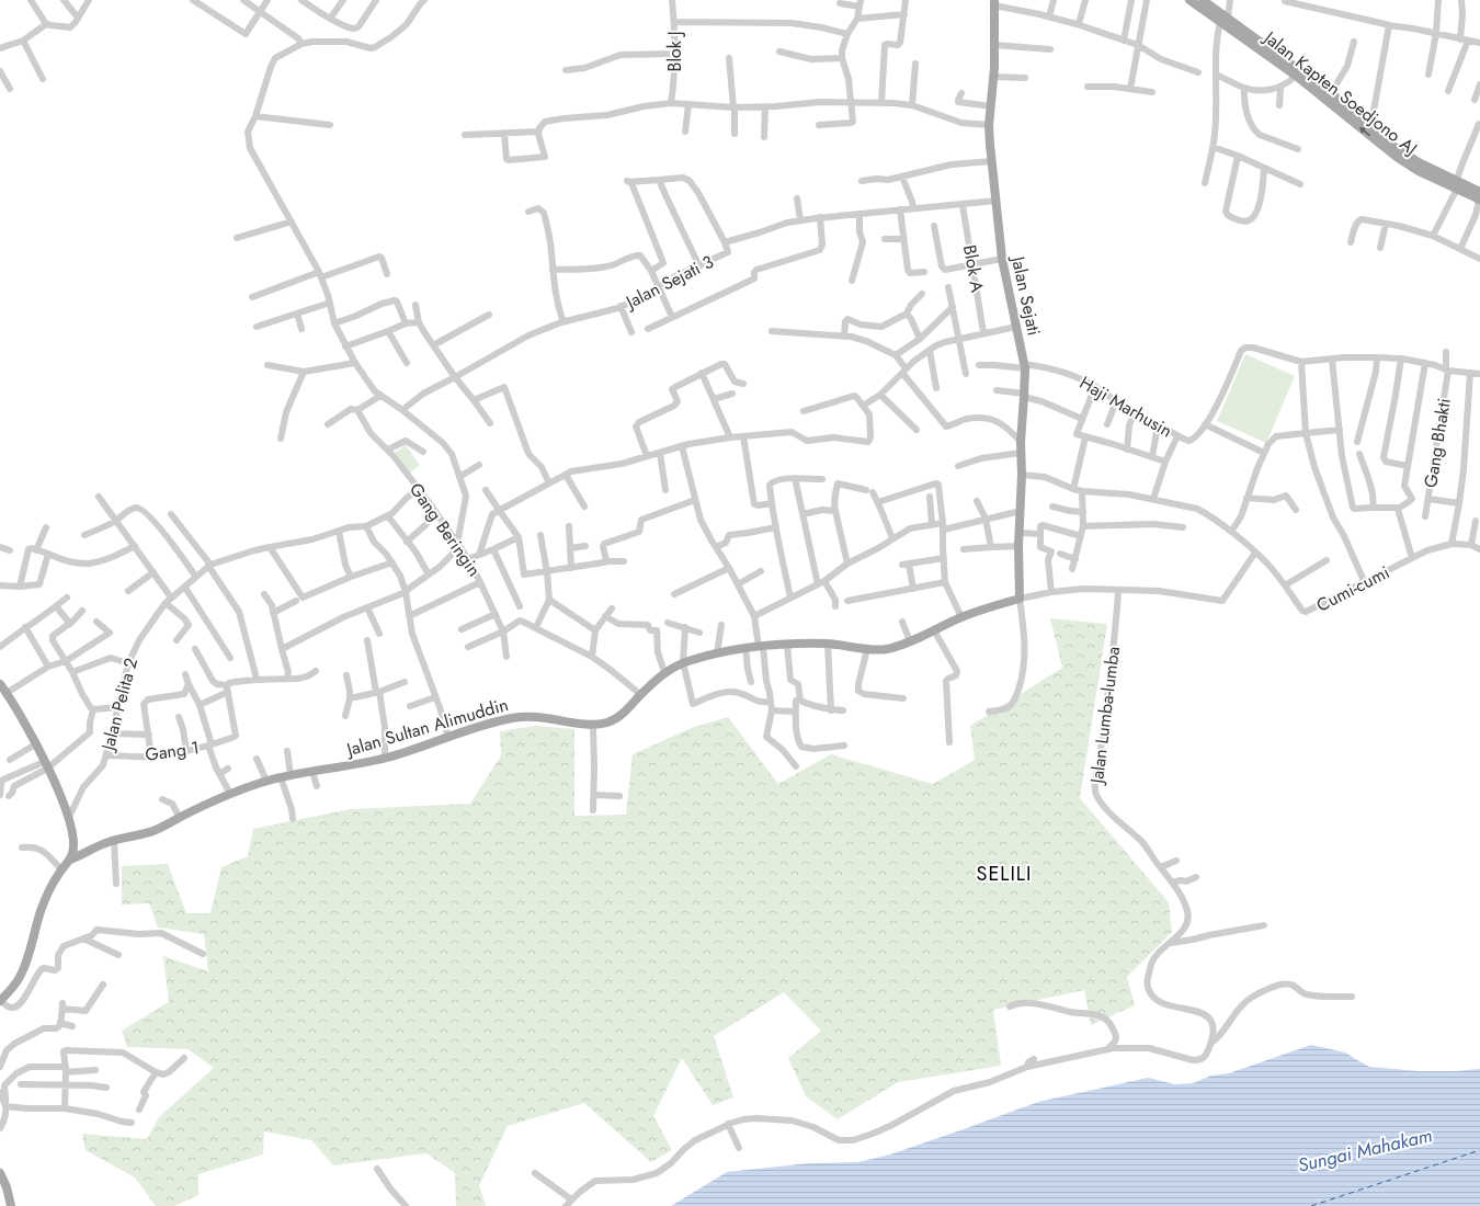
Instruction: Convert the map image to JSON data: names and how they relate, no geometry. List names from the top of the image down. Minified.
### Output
{"streets":{"main road":["Jalan Kapten Soedjono AJ","Jalan Sejati","Jalan Sultan Alimuddin"],"street":["Blok J","Blok A","Jalan Sejati 3","Haji Marhusin","Gang Bhakti","Gang Beringin","Cumi-cumi","Jalan Pelita 2","Jalan Lumba-lumba","Gang 1"]},"crossings":[["Blok A","Jalan Sejati 3"],["Jalan Sejati 3","Jalan Sejati"],["Jalan Sejati","Haji Marhusin"],["Jalan Sejati","Cumi-cumi"],["Jalan Sejati","Jalan Sultan Alimuddin"],["Haji Marhusin","Gang Bhakti"],["Gang Beringin","Jalan Pelita 2"],["Jalan Pelita 2","Gang 1"],["Jalan Lumba-lumba","Jalan Sultan Alimuddin"]],"districts":["SELILI"],"water":["Sungai Mahakam"]}
